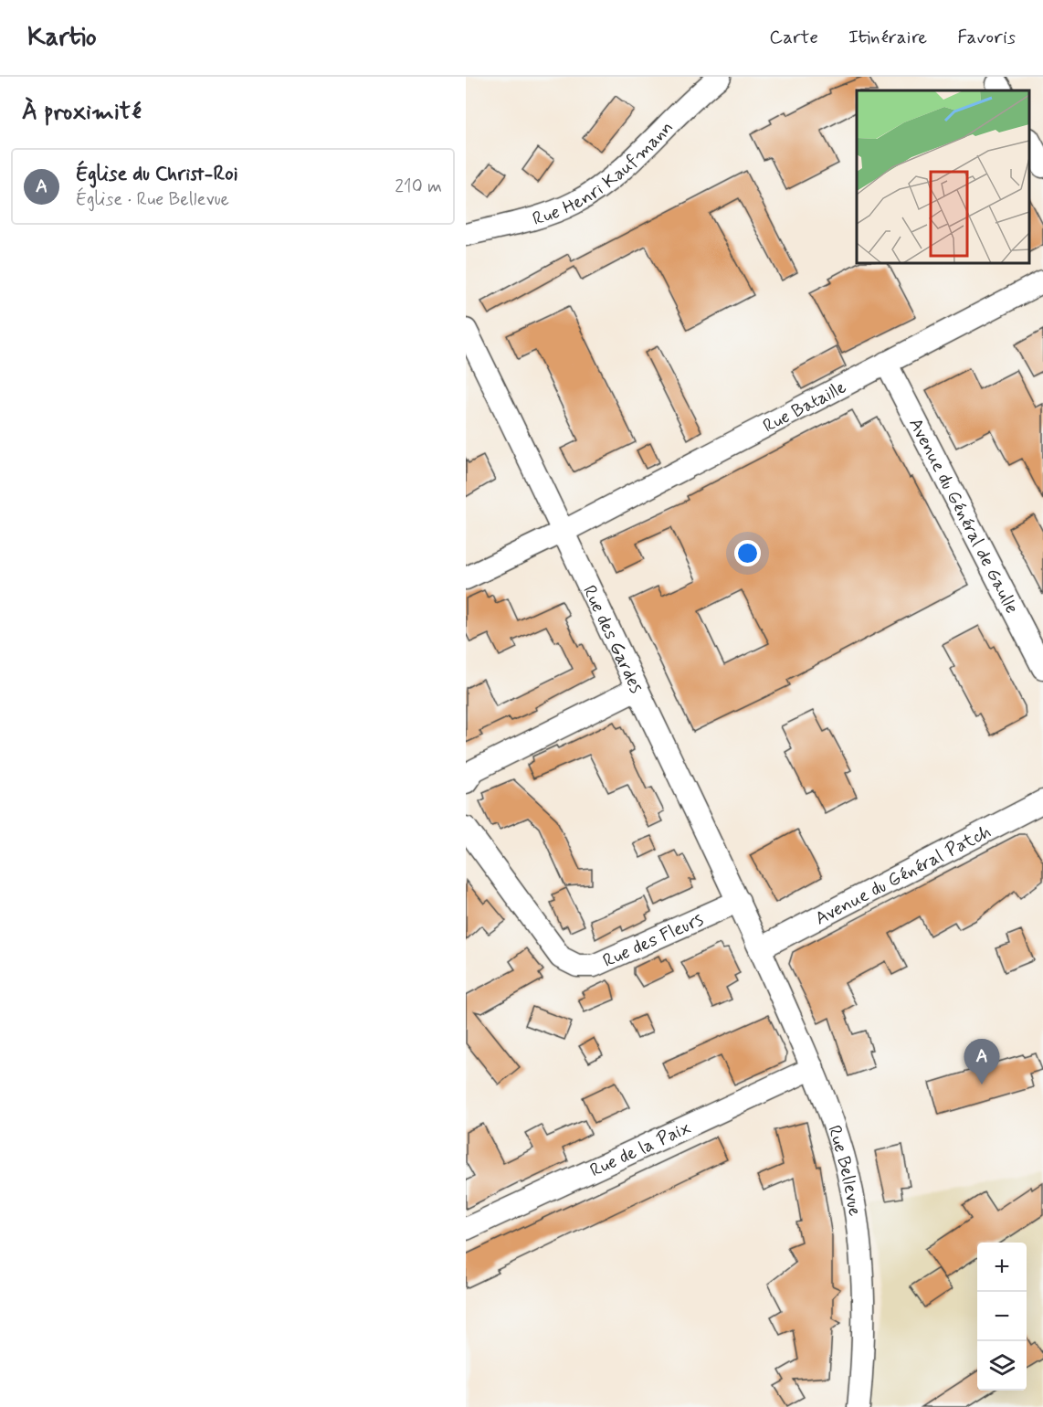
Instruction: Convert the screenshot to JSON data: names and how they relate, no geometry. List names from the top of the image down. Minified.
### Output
{"streets":{"street":["Rue Henri Kaufmann","Rue Bataille","Avenue du Général de Gaulle","Rue des Gardes","Avenue du Général Patch","Rue des Fleurs","Rue de la Paix","Rue Bellevue"]},"crossings":[["Rue Bataille","Avenue du Général de Gaulle"],["Rue Bataille","Rue des Gardes"],["Rue des Gardes","Avenue du Général Patch"],["Rue des Gardes","Rue des Fleurs"],["Rue des Gardes","Rue Bellevue"],["Avenue du Général Patch","Rue Bellevue"],["Rue de la Paix","Rue Bellevue"]],"page":{"header":"Kartio","nav":["Carte","Itinéraire","Favoris"],"heading":"À proximité","list":[{"mark":"A","name":"Église du Christ-Roi","note":"Église · Rue Bellevue","value":"210 m"}],"pins":"A","map_buttons":["+","−"]}}
